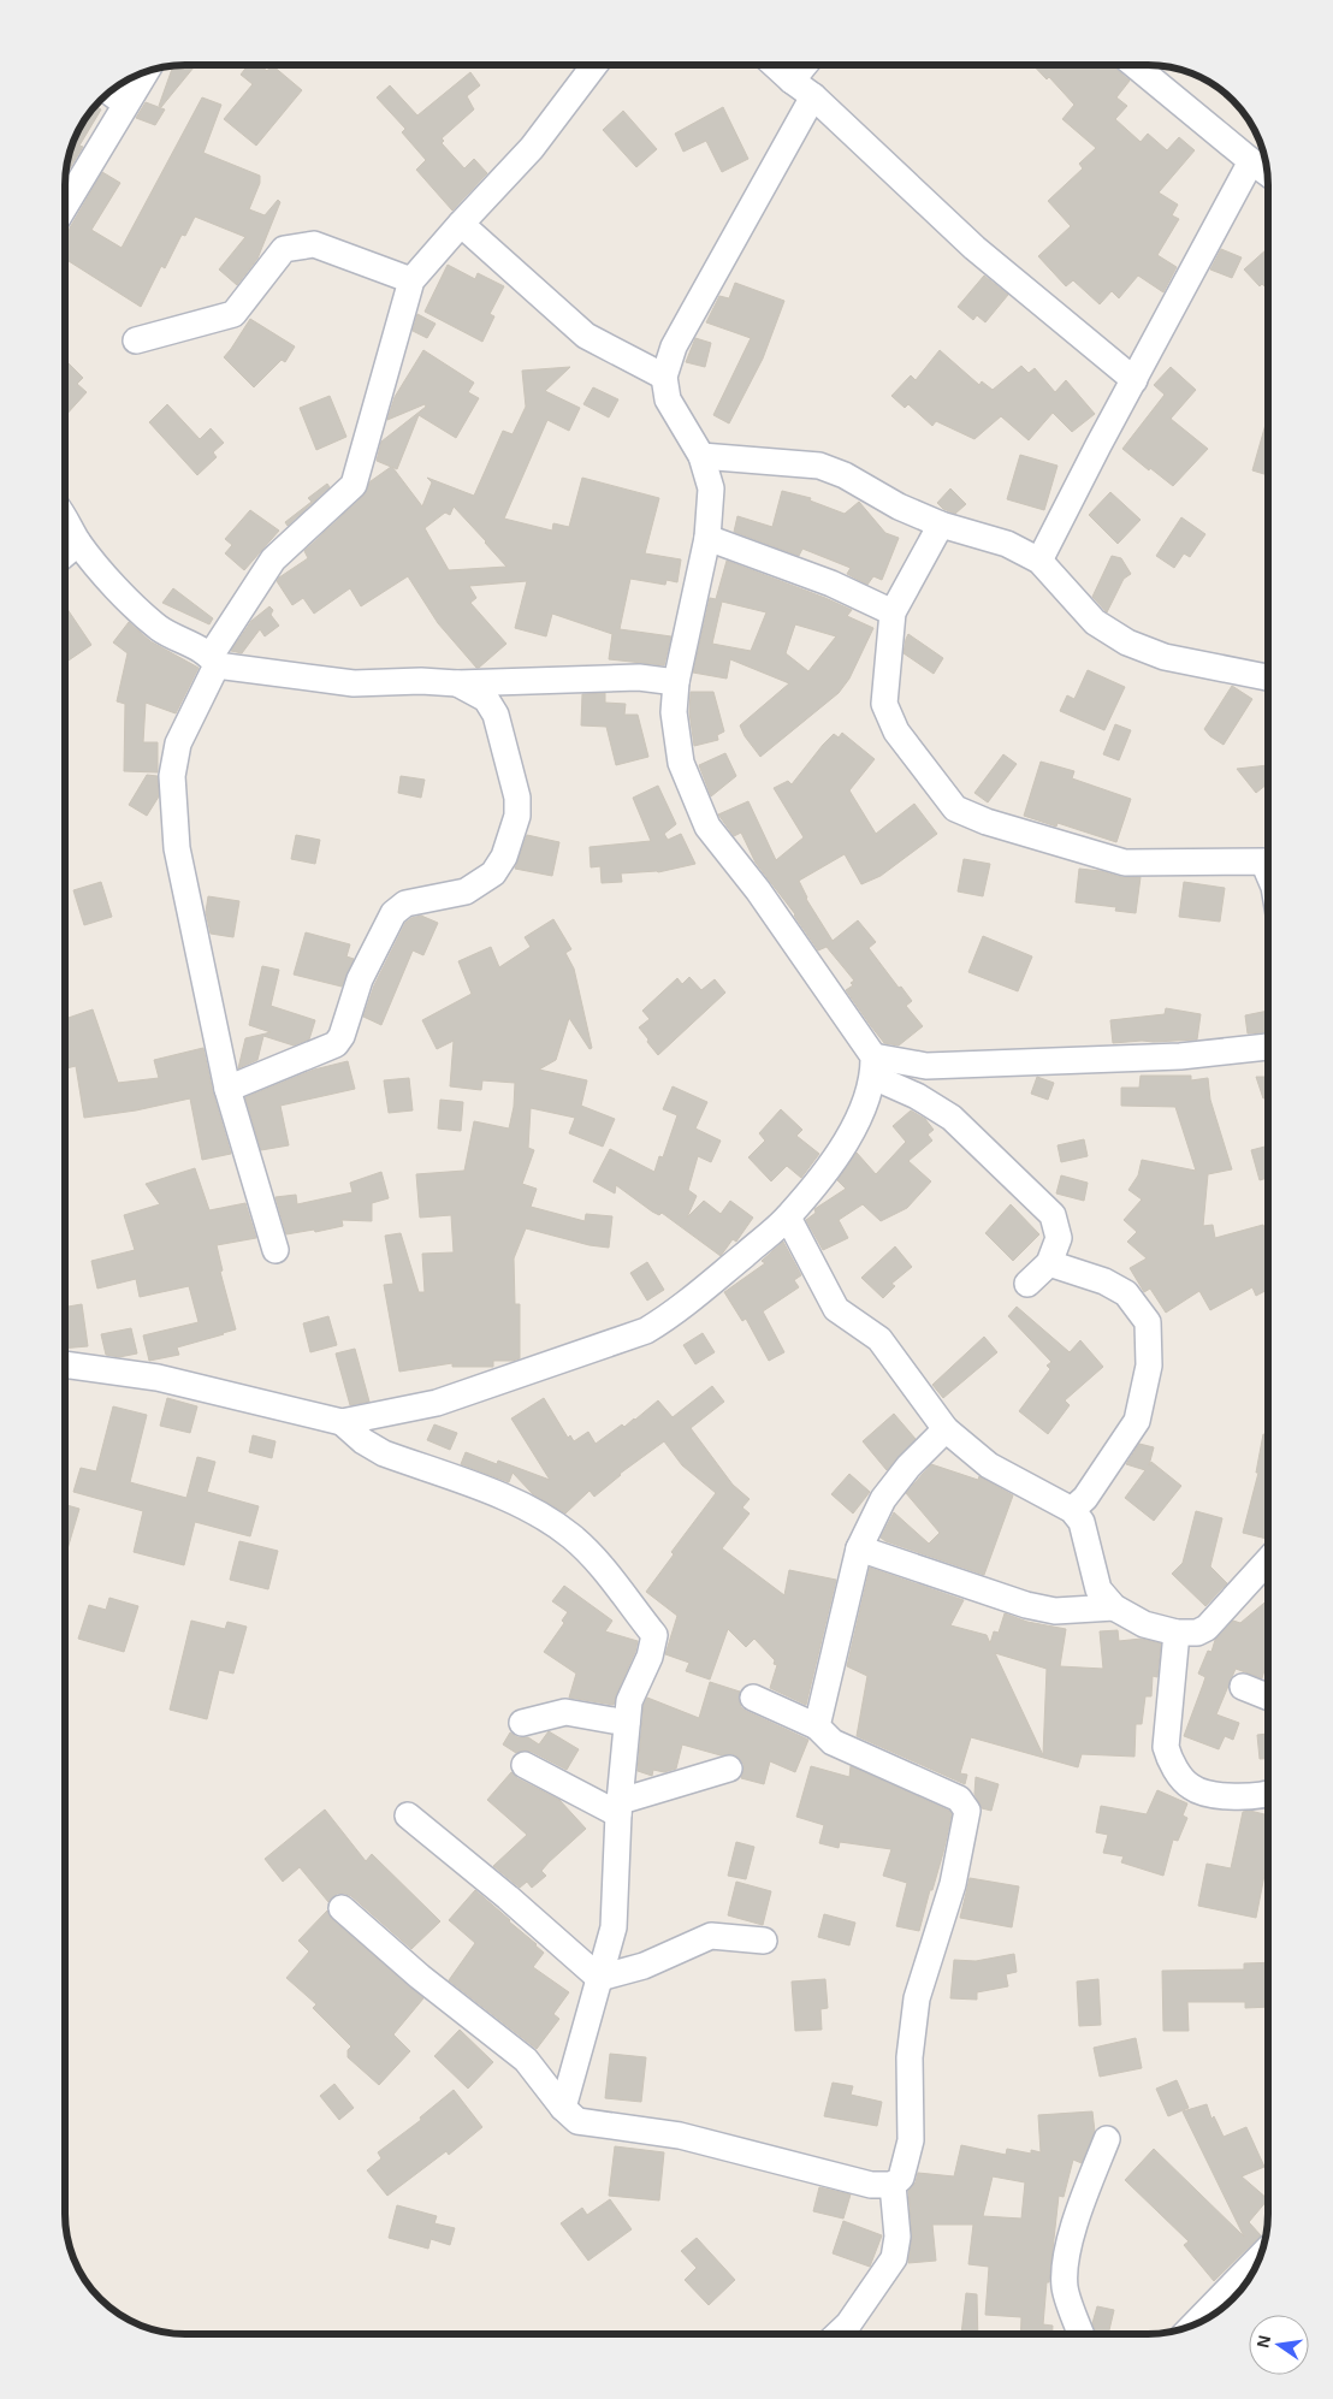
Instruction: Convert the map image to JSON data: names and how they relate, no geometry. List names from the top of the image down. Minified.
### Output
{"north":"left"}
